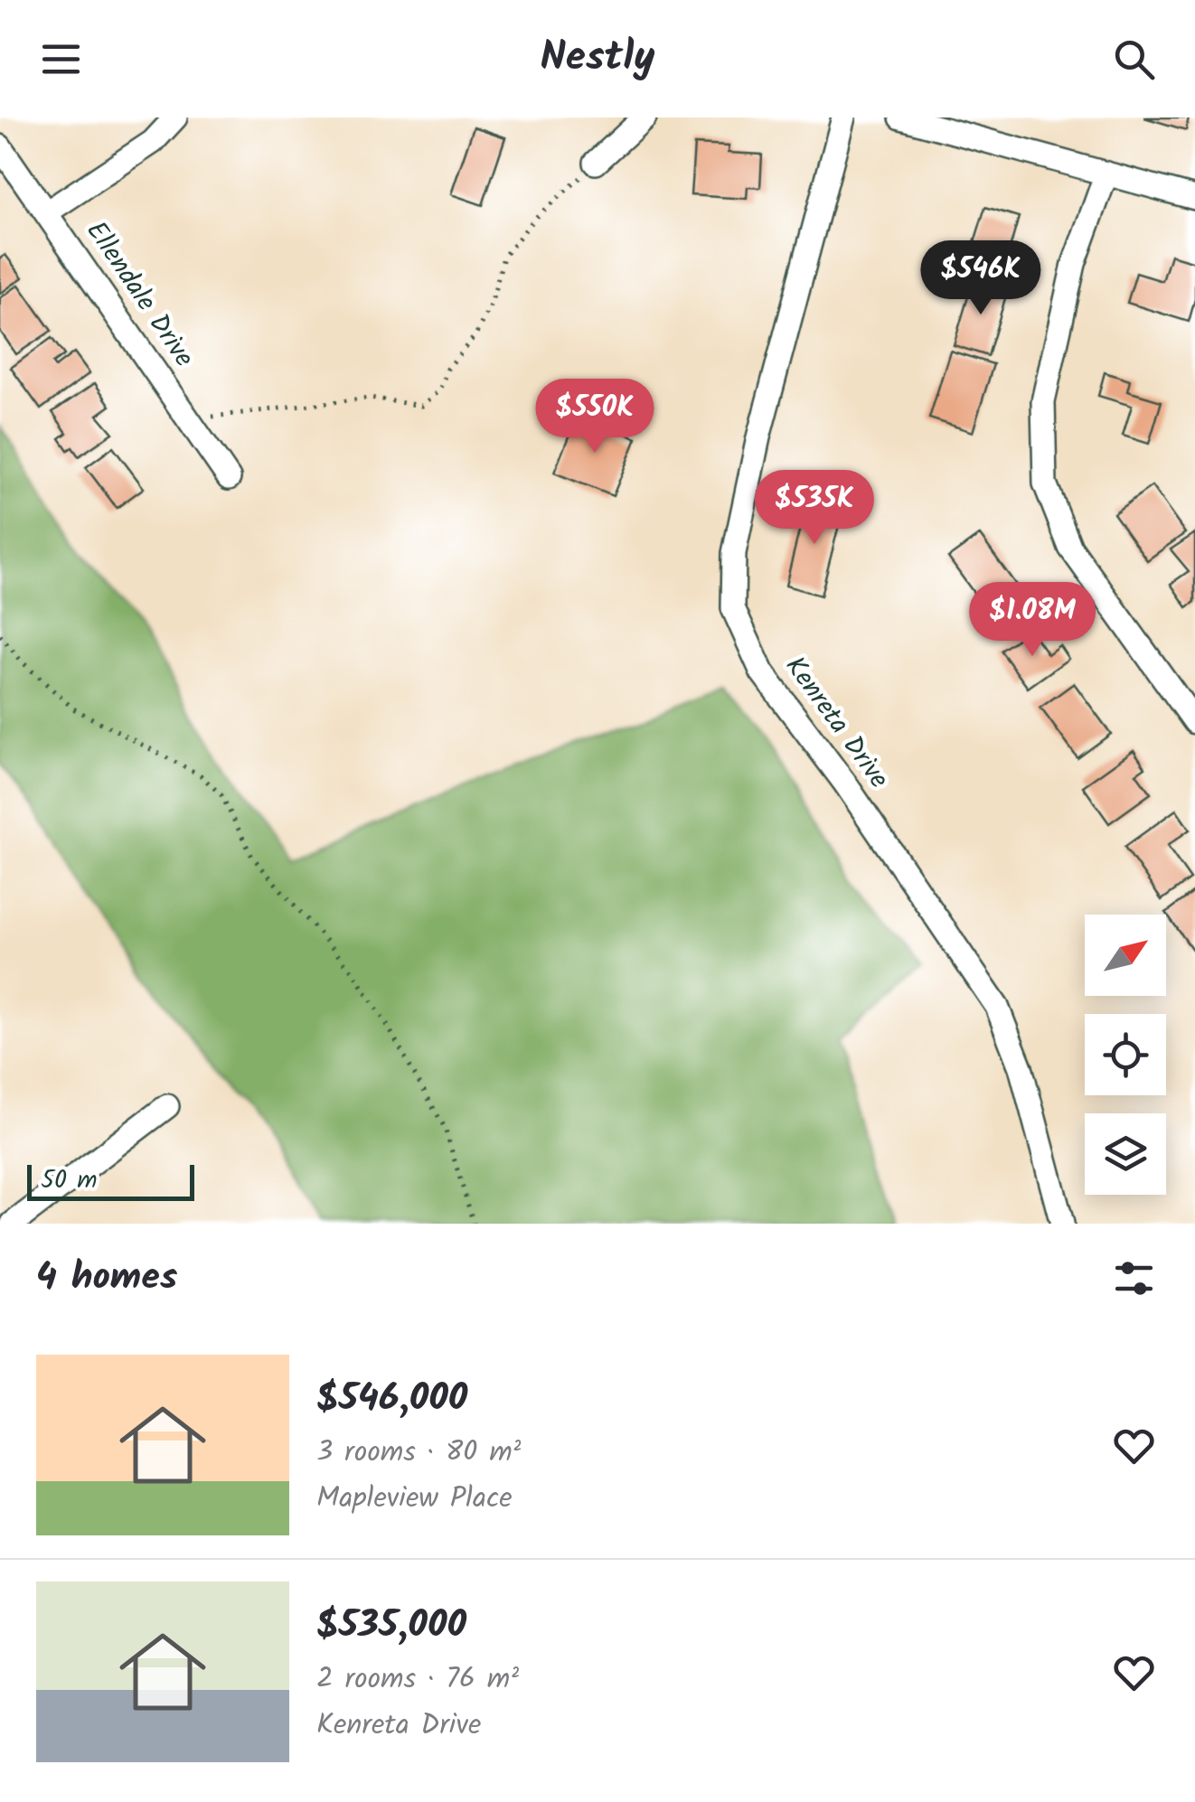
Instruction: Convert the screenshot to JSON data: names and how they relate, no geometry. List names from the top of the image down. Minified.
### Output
{"streets":{"street":["Ellendale Drive","Kenreta Drive"]},"scale_bar":"50 m","north":"top right","page":{"header":"Nestly","price":["$546K","$550K","$535K","$1.08M"],"scale":"50 m","heading":"4 homes","list":[{"name":"$546,000","note":"3 rooms · 80 m² · Mapleview Place"},{"name":"$535,000","note":"2 rooms · 76 m² · Kenreta Drive"}]}}
